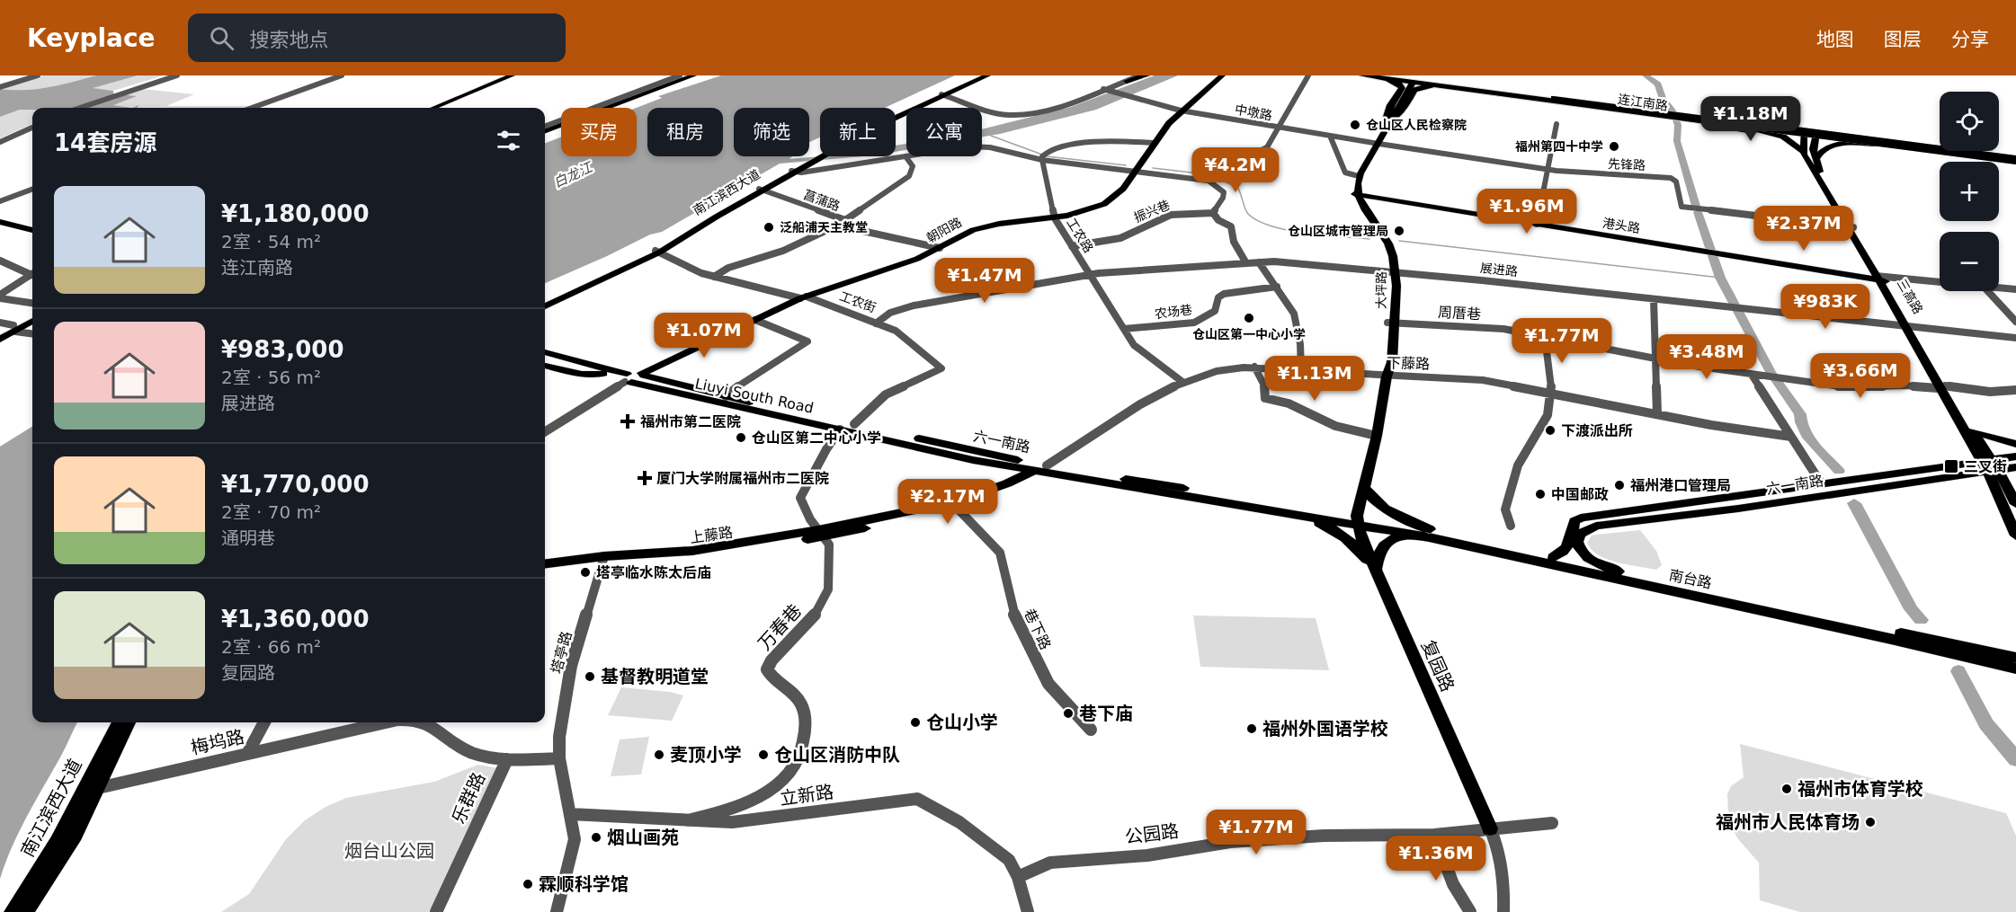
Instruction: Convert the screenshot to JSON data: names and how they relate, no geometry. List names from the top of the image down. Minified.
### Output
{"streets":{"highway":["连江南路"],"main road":["南江滨西大道","港头路","朝阳路","大坪路","三高路","Liuyi South Road","六一南路","上藤路","南台路","复园路"],"street":["中墩路","先锋路","菖蒲路","振兴巷","工农路","展进路","工农街","农场巷","周厝巷","下藤路","万春巷","巷下路","塔亭路","梅坞路","立新路","乐群路","公园路"]},"crossings":[["连江南路","三高路"],["中墩路","先锋路"],["中墩路","朝阳路"],["先锋路","三高路"],["南江滨西大道","菖蒲路"],["南江滨西大道","工农街"],["南江滨西大道","梅坞路"],["菖蒲路","朝阳路"],["振兴巷","工农路"],["港头路","大坪路"],["港头路","三高路"],["朝阳路","工农路"],["朝阳路","工农街"],["朝阳路","六一南路"],["工农路","展进路"],["工农路","工农街"],["工农路","农场巷"],["工农路","下藤路"],["展进路","大坪路"],["展进路","三高路"],["展进路","工农街"],["大坪路","周厝巷"],["大坪路","下藤路"],["大坪路","六一南路"],["大坪路","南台路"],["大坪路","复园路"],["三高路","周厝巷"],["三高路","六一南路"],["下藤路","六一南路"],["Liuyi South Road","六一南路"],["六一南路","南台路"],["六一南路","复园路"],["上藤路","万春巷"],["上藤路","塔亭路"],["南台路","复园路"],["万春巷","立新路"],["塔亭路","梅坞路"],["塔亭路","立新路"],["复园路","公园路"],["梅坞路","乐群路"],["立新路","公园路"]],"water":["白龙江"],"parks":["烟台山公园"],"places":{"other":["仓山区人民检察院","福州第四十中学","泛船浦天主教堂","仓山区城市管理局","仓山区第一中心小学","下渡派出所","仓山区第二中心小学","福州港口管理局","中国邮政","塔亭临水陈太后庙","基督教明道堂","巷下庙","仓山小学","福州外国语学校","麦顶小学","仓山区消防中队","福州市体育学校","福州市人民体育场","烟山画苑","霖顺科学馆"],"health":["福州市第二医院","厦门大学附属福州市二医院"],"transit":["三叉街"]},"page":{"header":"Keyplace","search":"搜索地点","nav":["地图","图层","分享"],"map_buttons":["+","−"],"price":["¥1.18M","¥4.2M","¥1.96M","¥2.37M","¥1.47M","¥983K","¥1.07M","¥1.77M","¥3.48M","¥3.66M","¥1.13M","¥2.17M","¥1.77M","¥1.36M"],"chip":["买房","租房","筛选","新上","公寓"],"heading":"14套房源","list":[{"name":"¥1,180,000","note":"2室 · 54 m² · 连江南路"},{"name":"¥983,000","note":"2室 · 56 m² · 展进路"},{"name":"¥1,770,000","note":"2室 · 70 m² · 通明巷"},{"name":"¥1,360,000","note":"2室 · 66 m² · 复园路"}]}}
